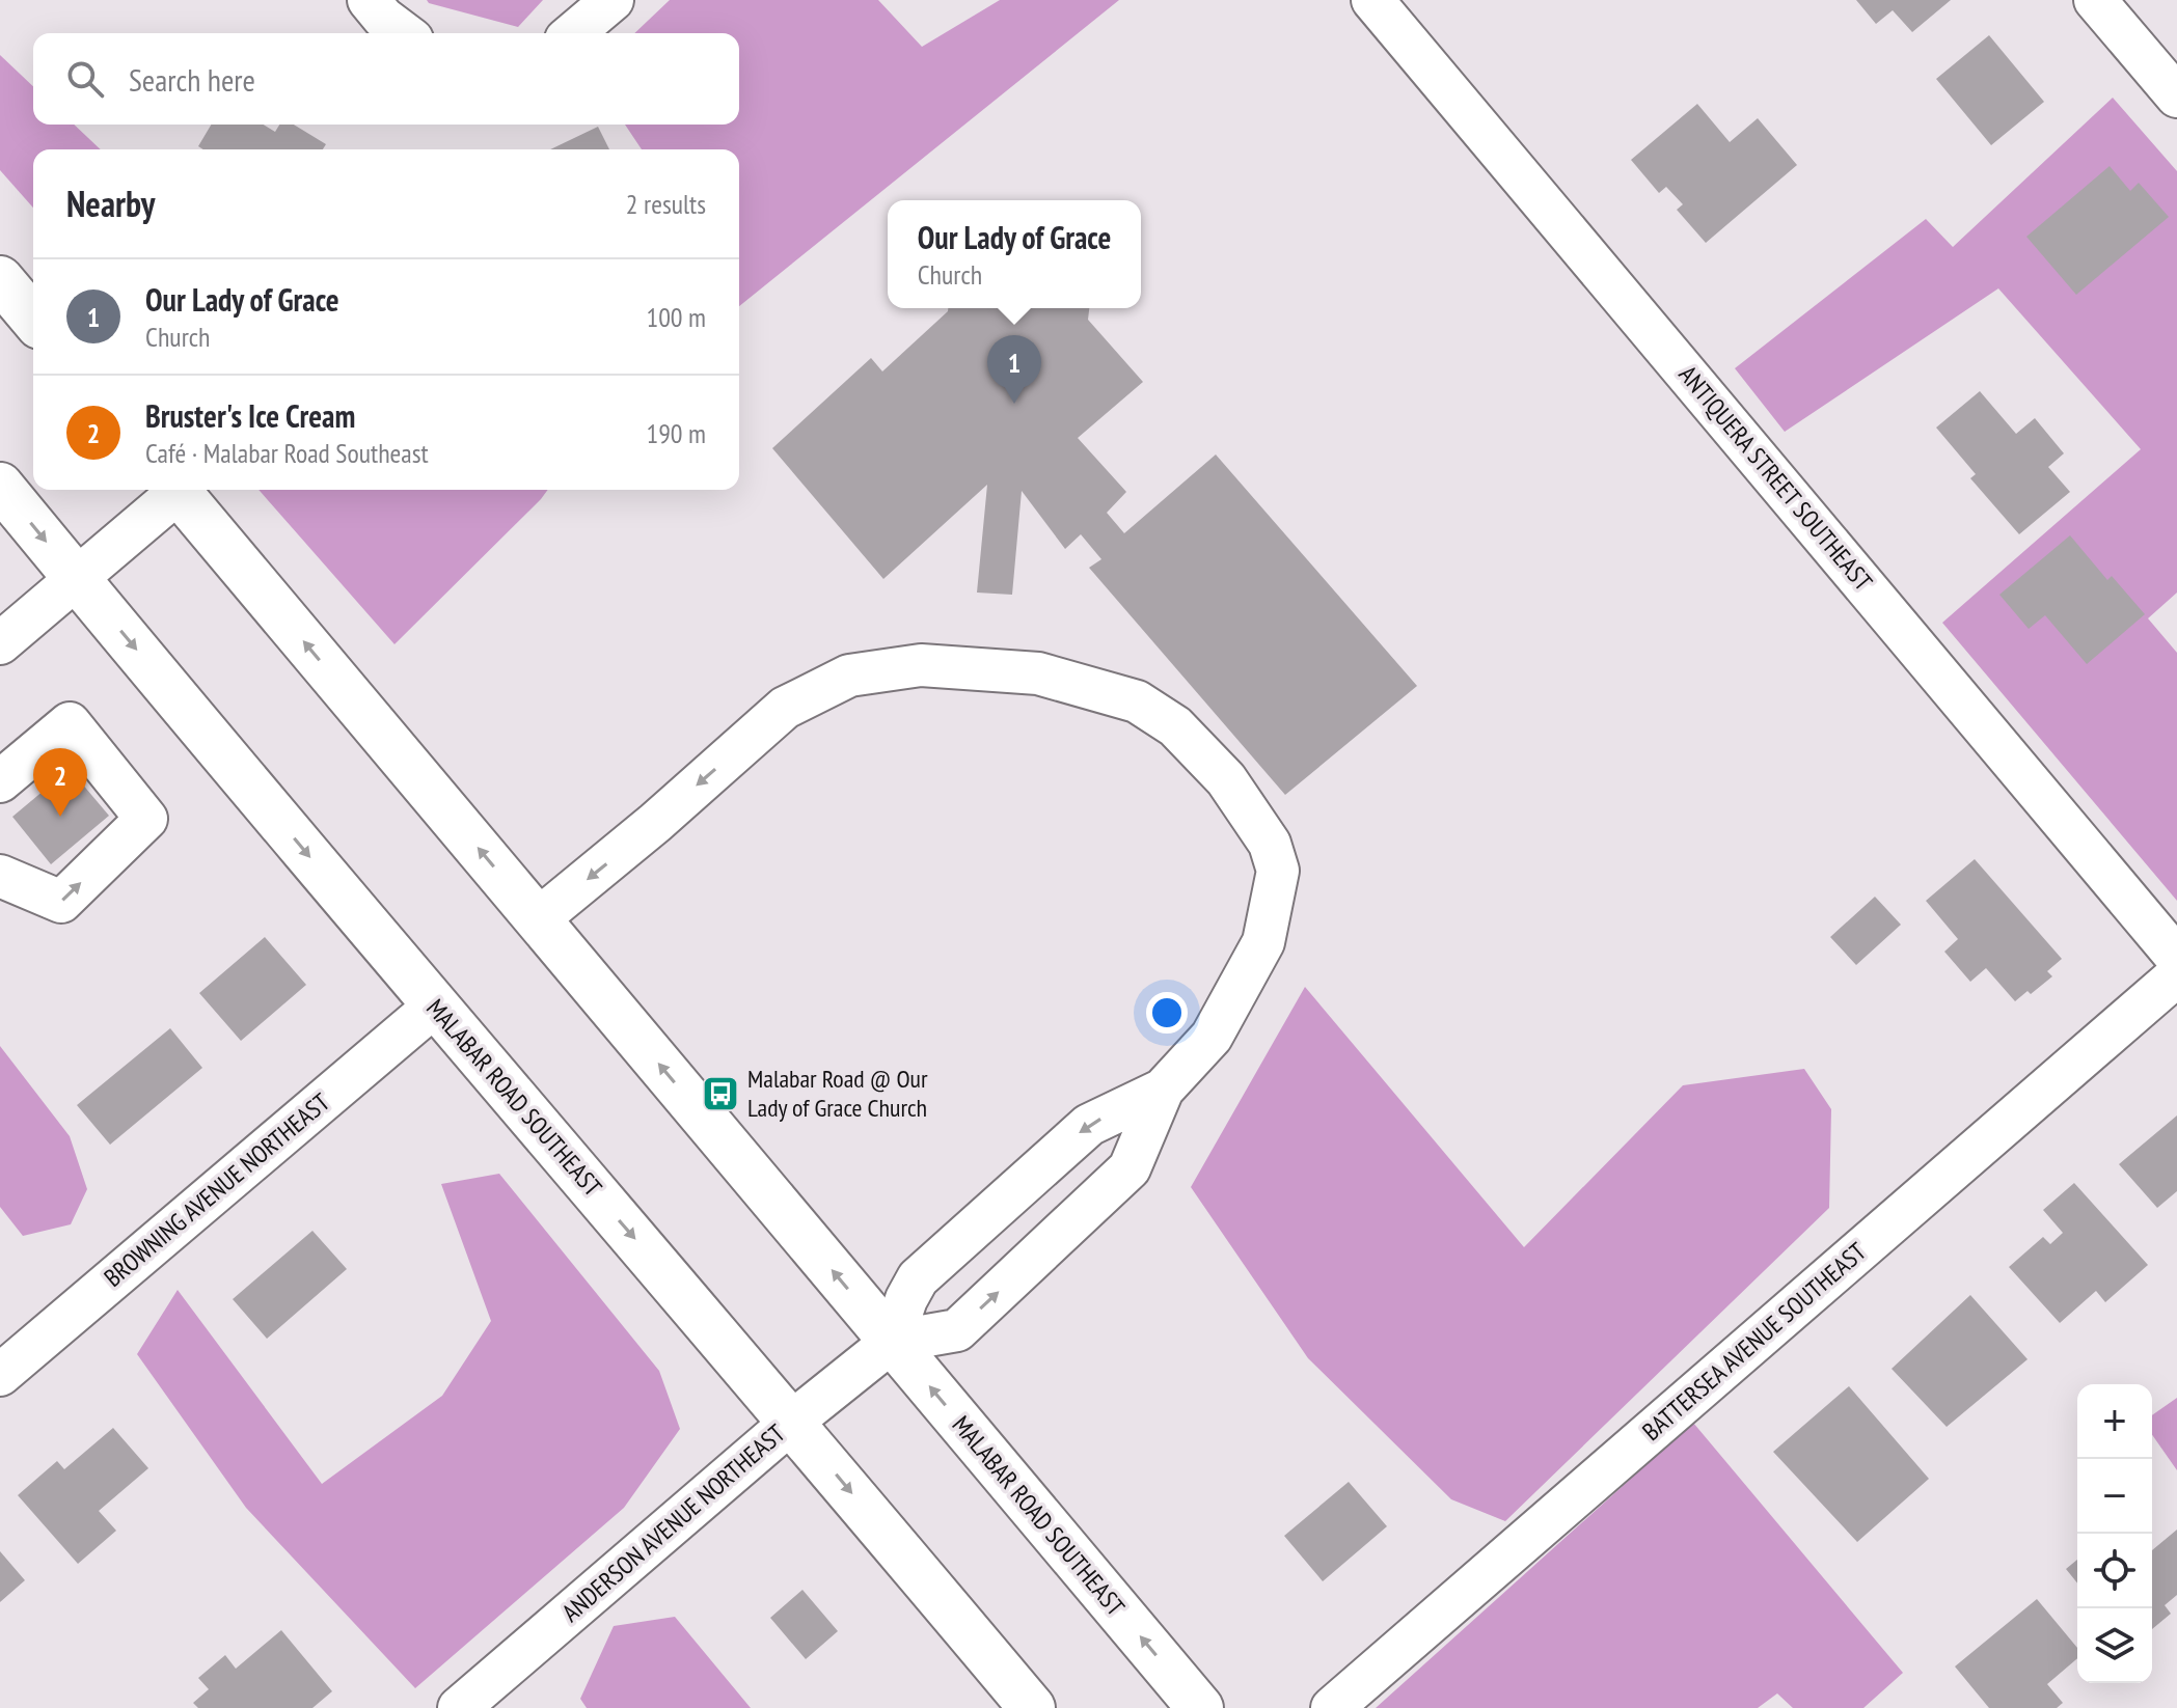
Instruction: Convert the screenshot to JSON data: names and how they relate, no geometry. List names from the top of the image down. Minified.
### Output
{"streets":{"main road":["MALABAR ROAD SOUTHEAST"],"street":["ANTIQUERA STREET SOUTHEAST","BROWNING AVENUE NORTHEAST","BATTERSEA AVENUE SOUTHEAST","ANDERSON AVENUE NORTHEAST"]},"crossings":[["MALABAR ROAD SOUTHEAST","BROWNING AVENUE NORTHEAST"],["MALABAR ROAD SOUTHEAST","ANDERSON AVENUE NORTHEAST"]],"places":{"bus stop":["Malabar Road @ Our Lady of Grace Church"]},"page":{"search":"Search here","heading":["Nearby","2 results"],"popup":["Our Lady of Grace","Church"],"list":[{"mark":"1","name":"Our Lady of Grace","note":"Church","value":"100 m"},{"mark":"2","name":"Bruster's Ice Cream","note":"Café · Malabar Road Southeast","value":"190 m"}],"pins":["1","2"],"map_buttons":["+","−"]}}
